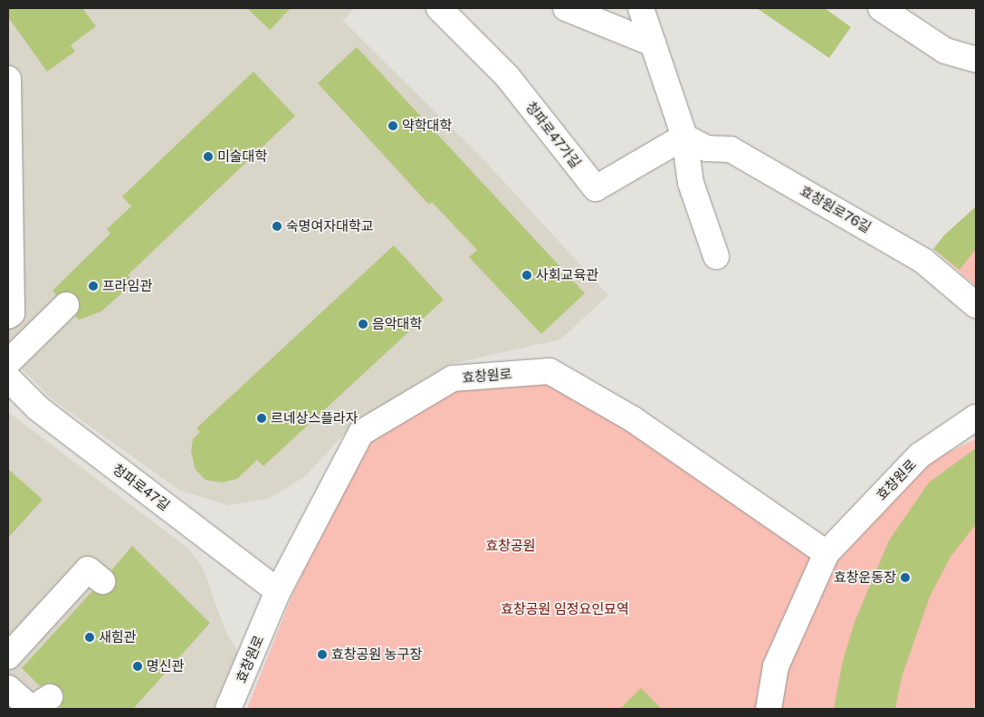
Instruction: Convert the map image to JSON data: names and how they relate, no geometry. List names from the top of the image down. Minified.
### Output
{"streets":{"street":["청파로47가길","효창원로76길","효창원로","청파로47길"]},"crossings":[["청파로47가길","효창원로76길"],["효창원로","청파로47길"]],"parks":["효창공원","효창공원 임정요인묘역"],"places":["약학대학","미술대학","숙명여자대학교","사회교육관","프라임관","음악대학","르네상스플라자","효창운동장","새힘관","효창공원 농구장","명신관"]}
